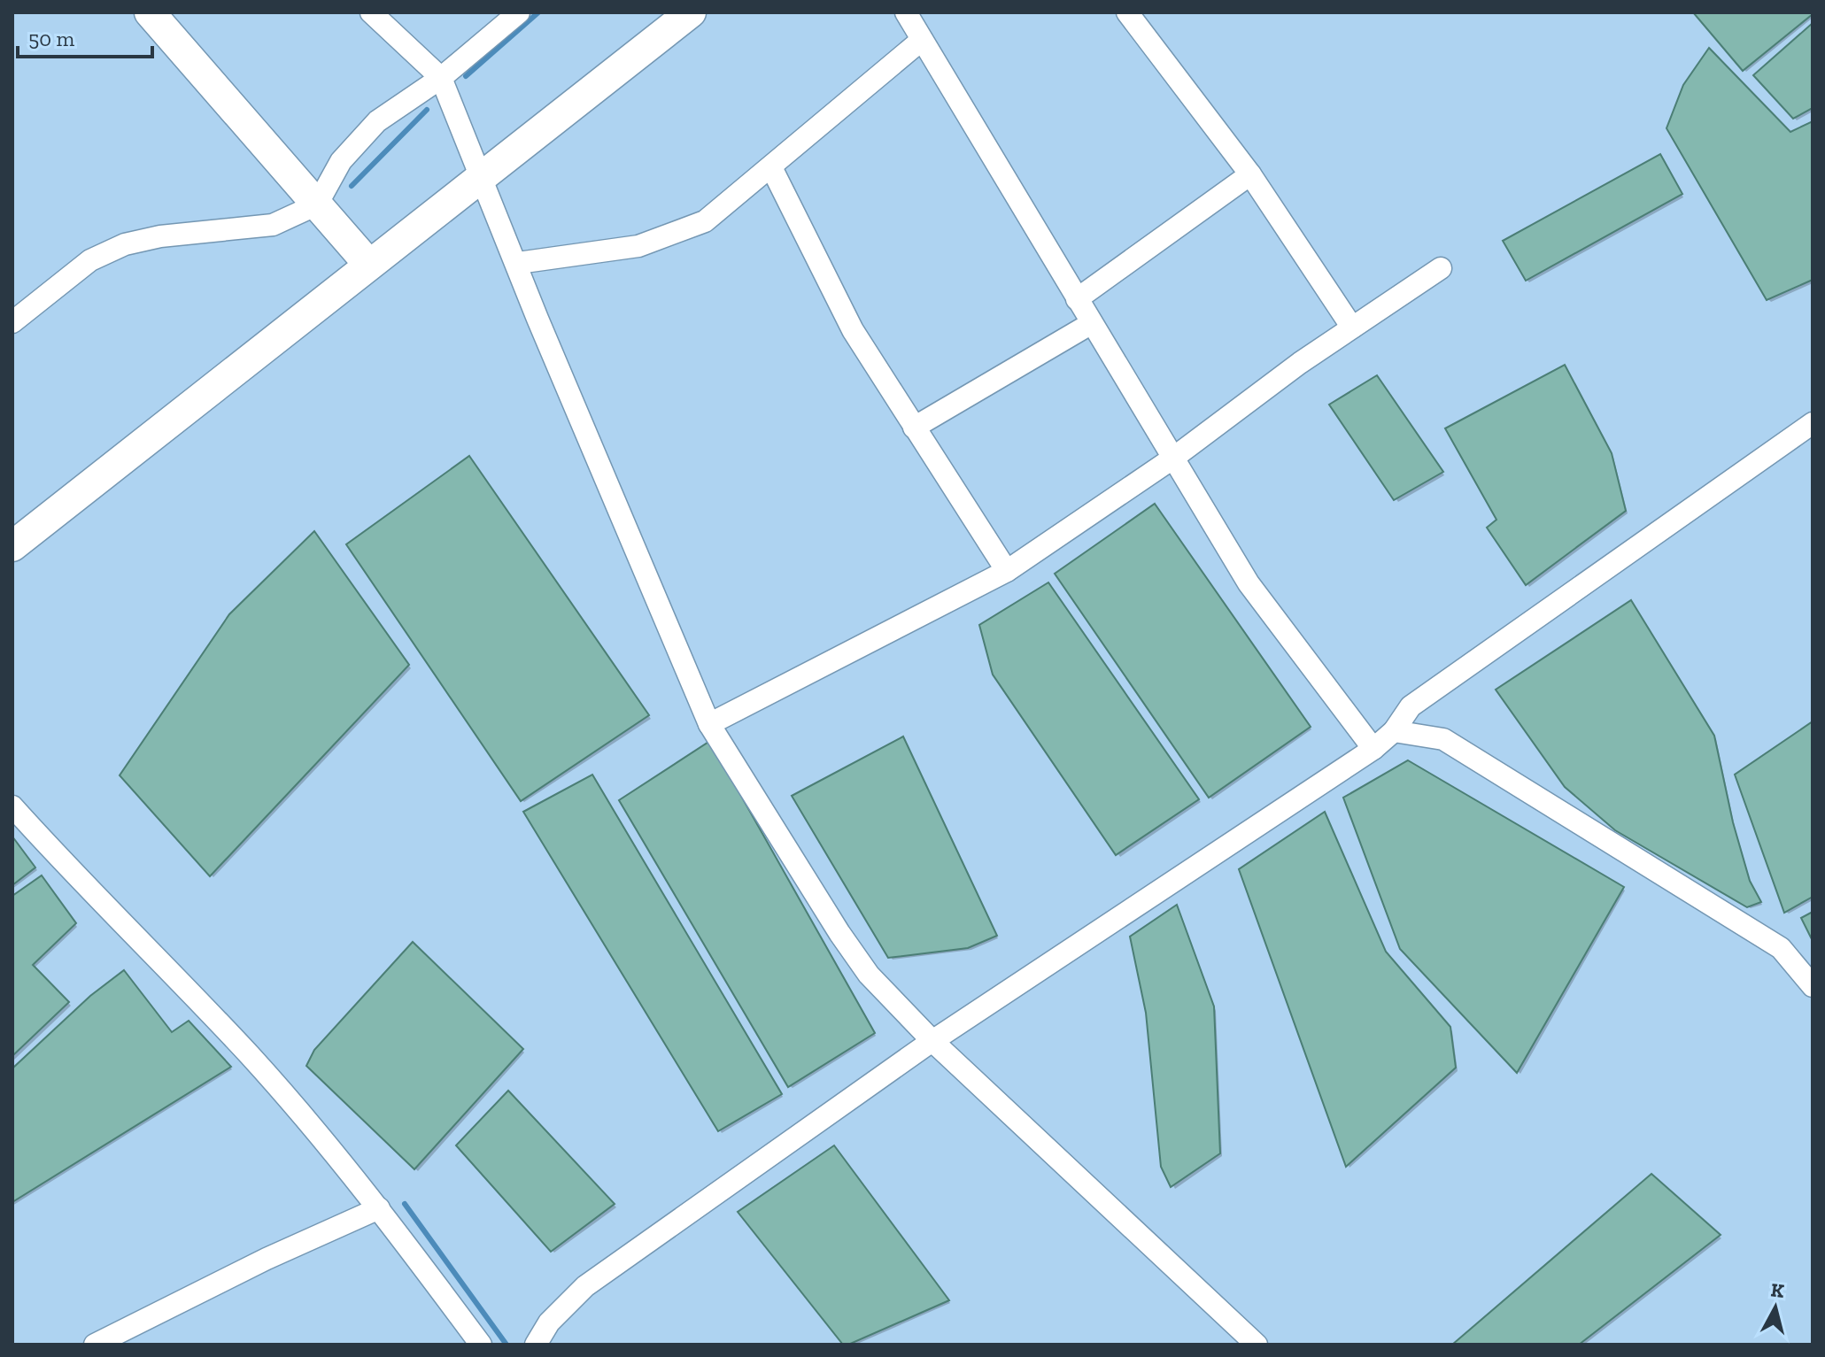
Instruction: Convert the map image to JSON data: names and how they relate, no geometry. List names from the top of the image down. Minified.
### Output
{"scale_bar":"50 m","north":"top"}
